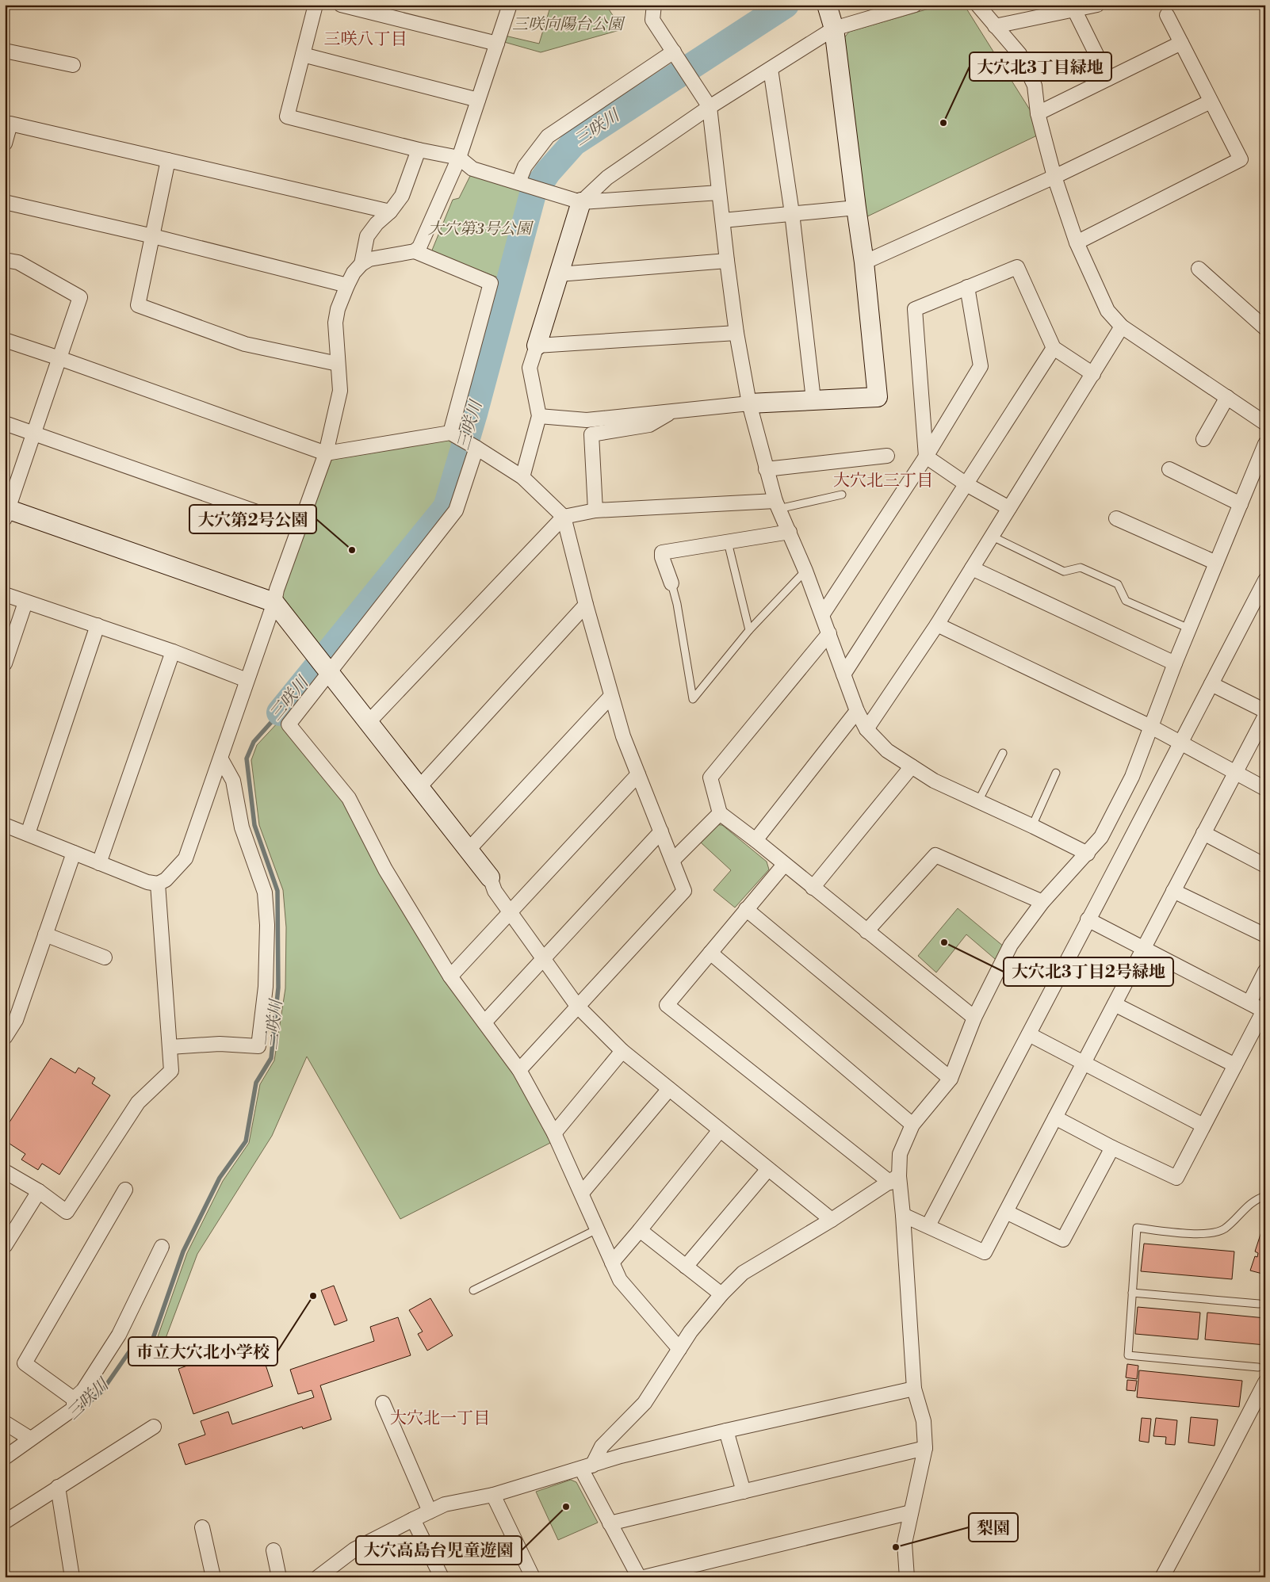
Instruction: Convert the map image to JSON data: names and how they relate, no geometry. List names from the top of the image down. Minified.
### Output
{"districts":["三咲八丁目","大穴北三丁目","大穴北一丁目"],"water":["三咲川"],"parks":["三咲向陽台公園","大穴第3号公園"],"places":["大穴北3丁目緑地","大穴第2号公園","大穴北3丁目2号緑地","市立大穴北小学校","大穴高島台児童遊園","梨園"]}
